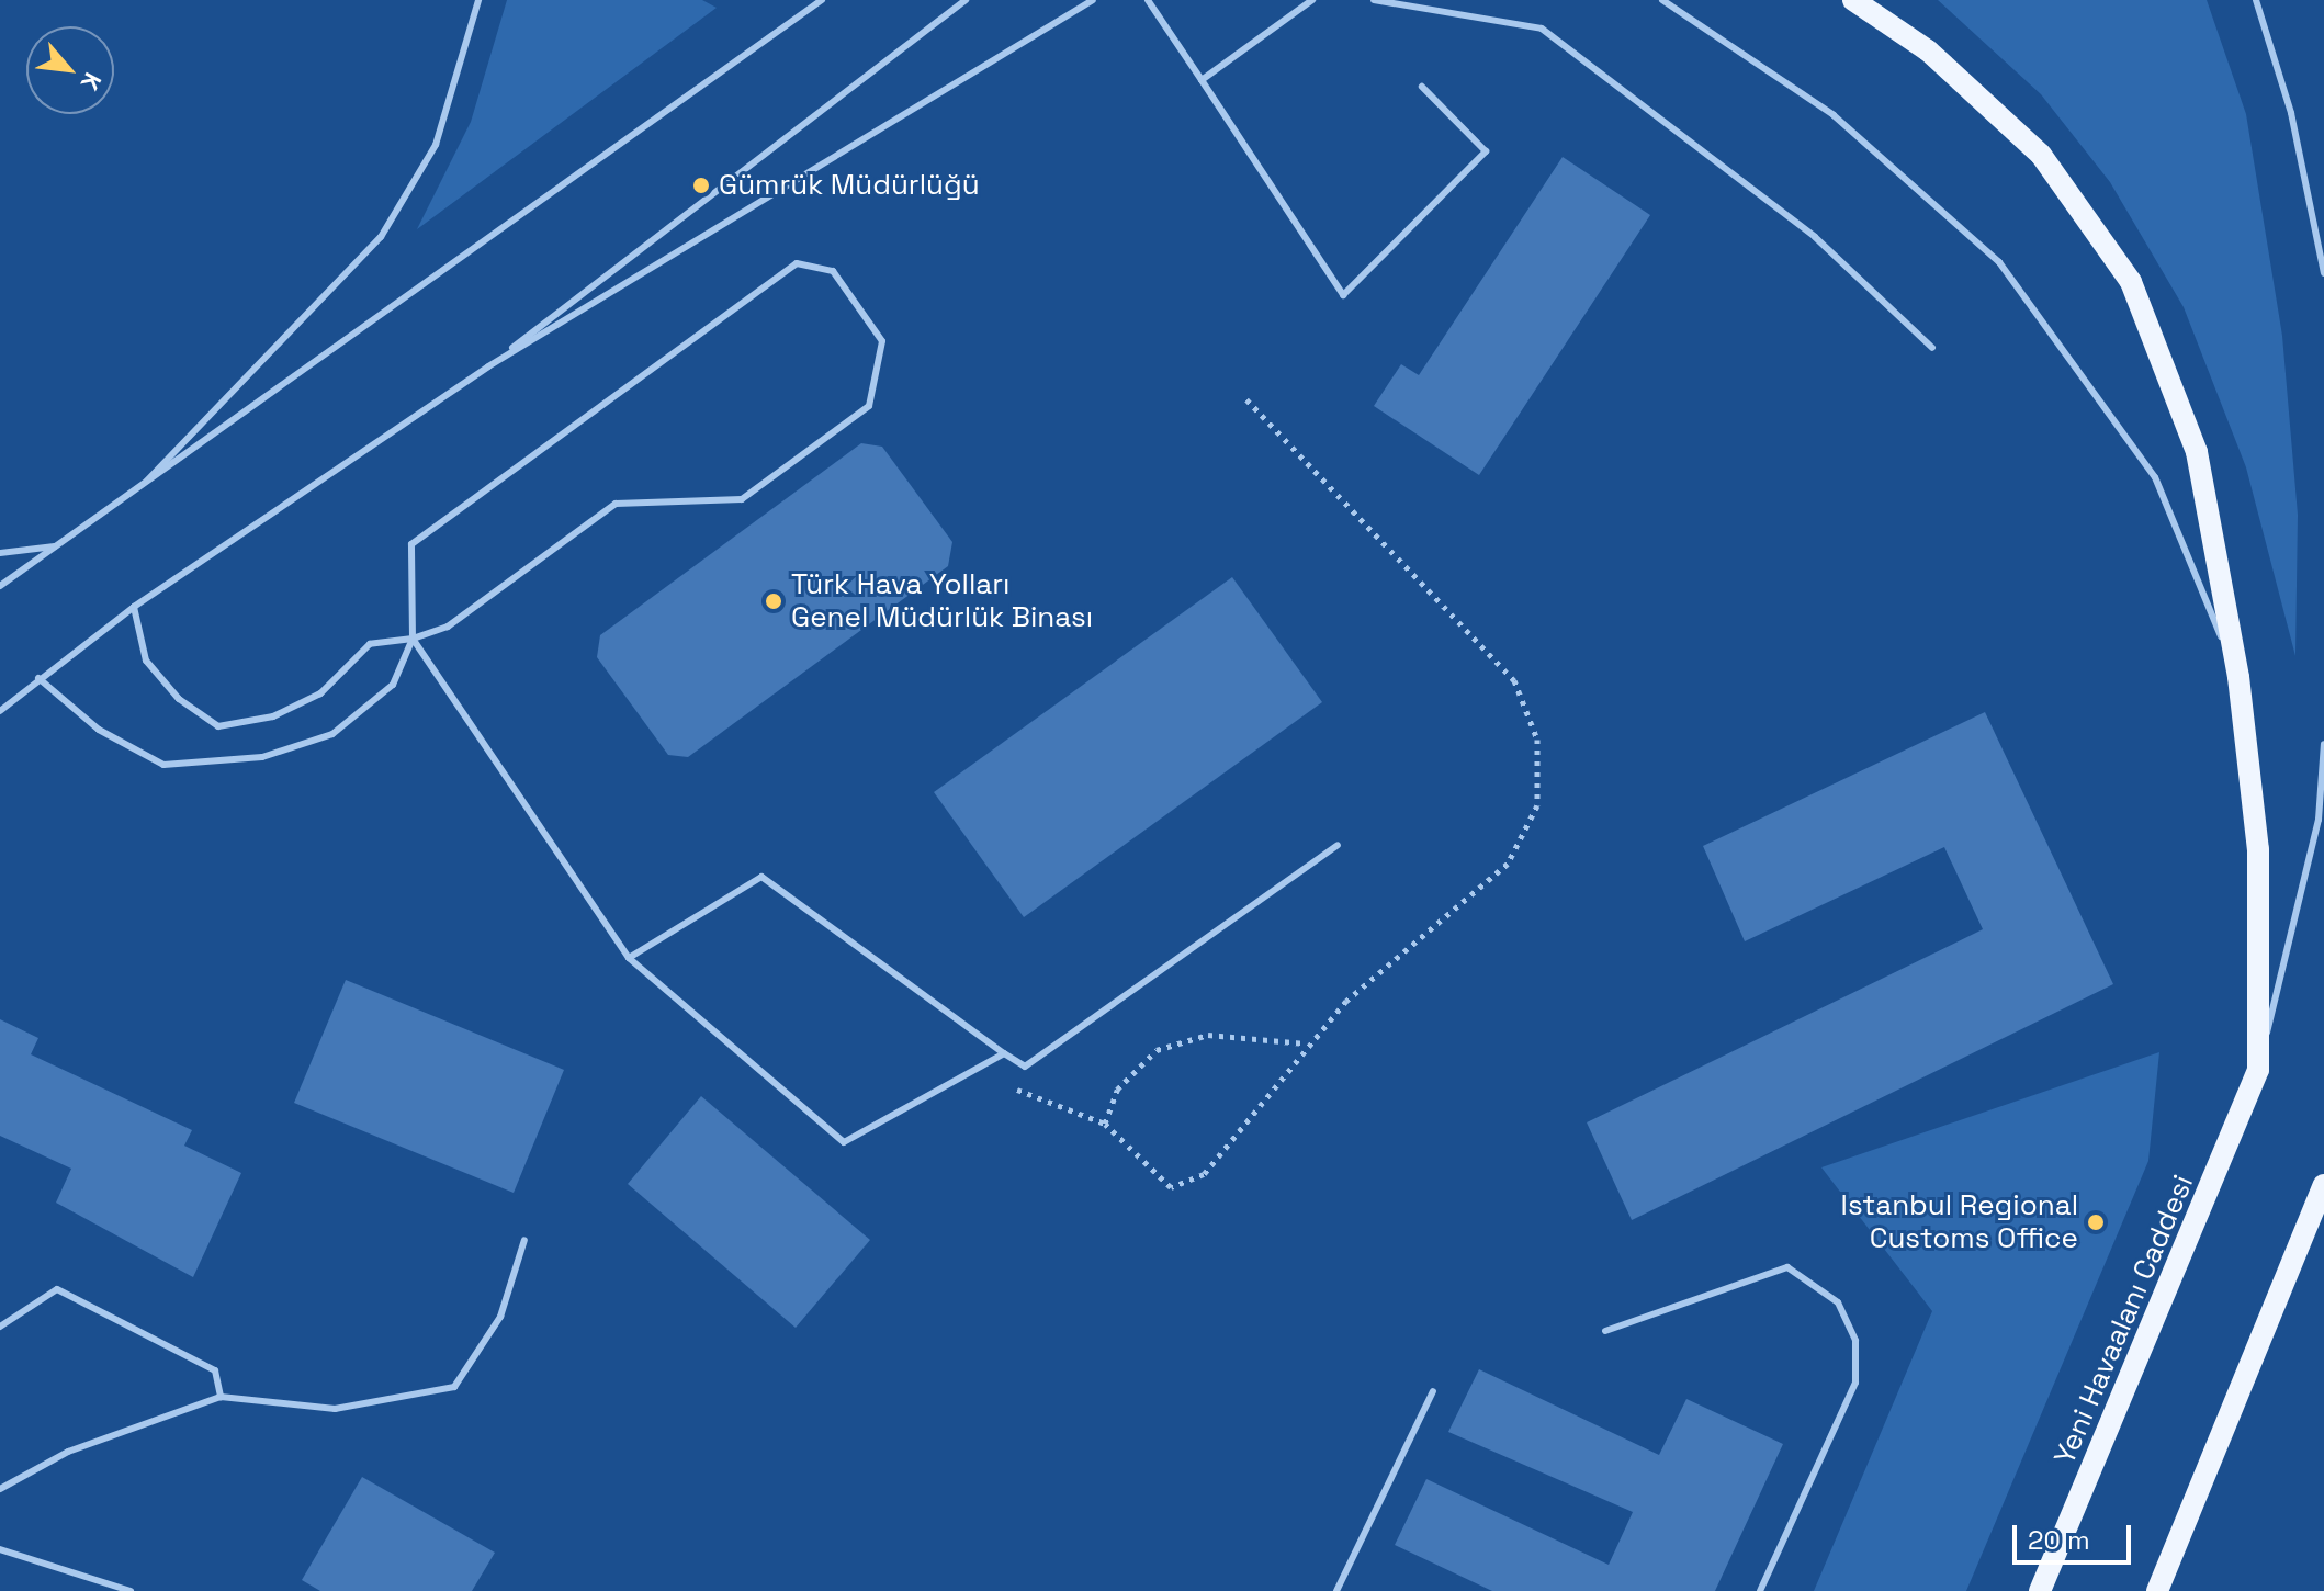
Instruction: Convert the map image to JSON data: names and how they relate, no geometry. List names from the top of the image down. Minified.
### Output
{"streets":{"main road":["Yeni Havaalanı Caddesi"]},"places":["Gümrük Müdürlüğü","Türk Hava Yolları Genel Müdürlük Binası","Istanbul Regional Customs Office"],"scale_bar":"20 m","north":"bottom right"}
